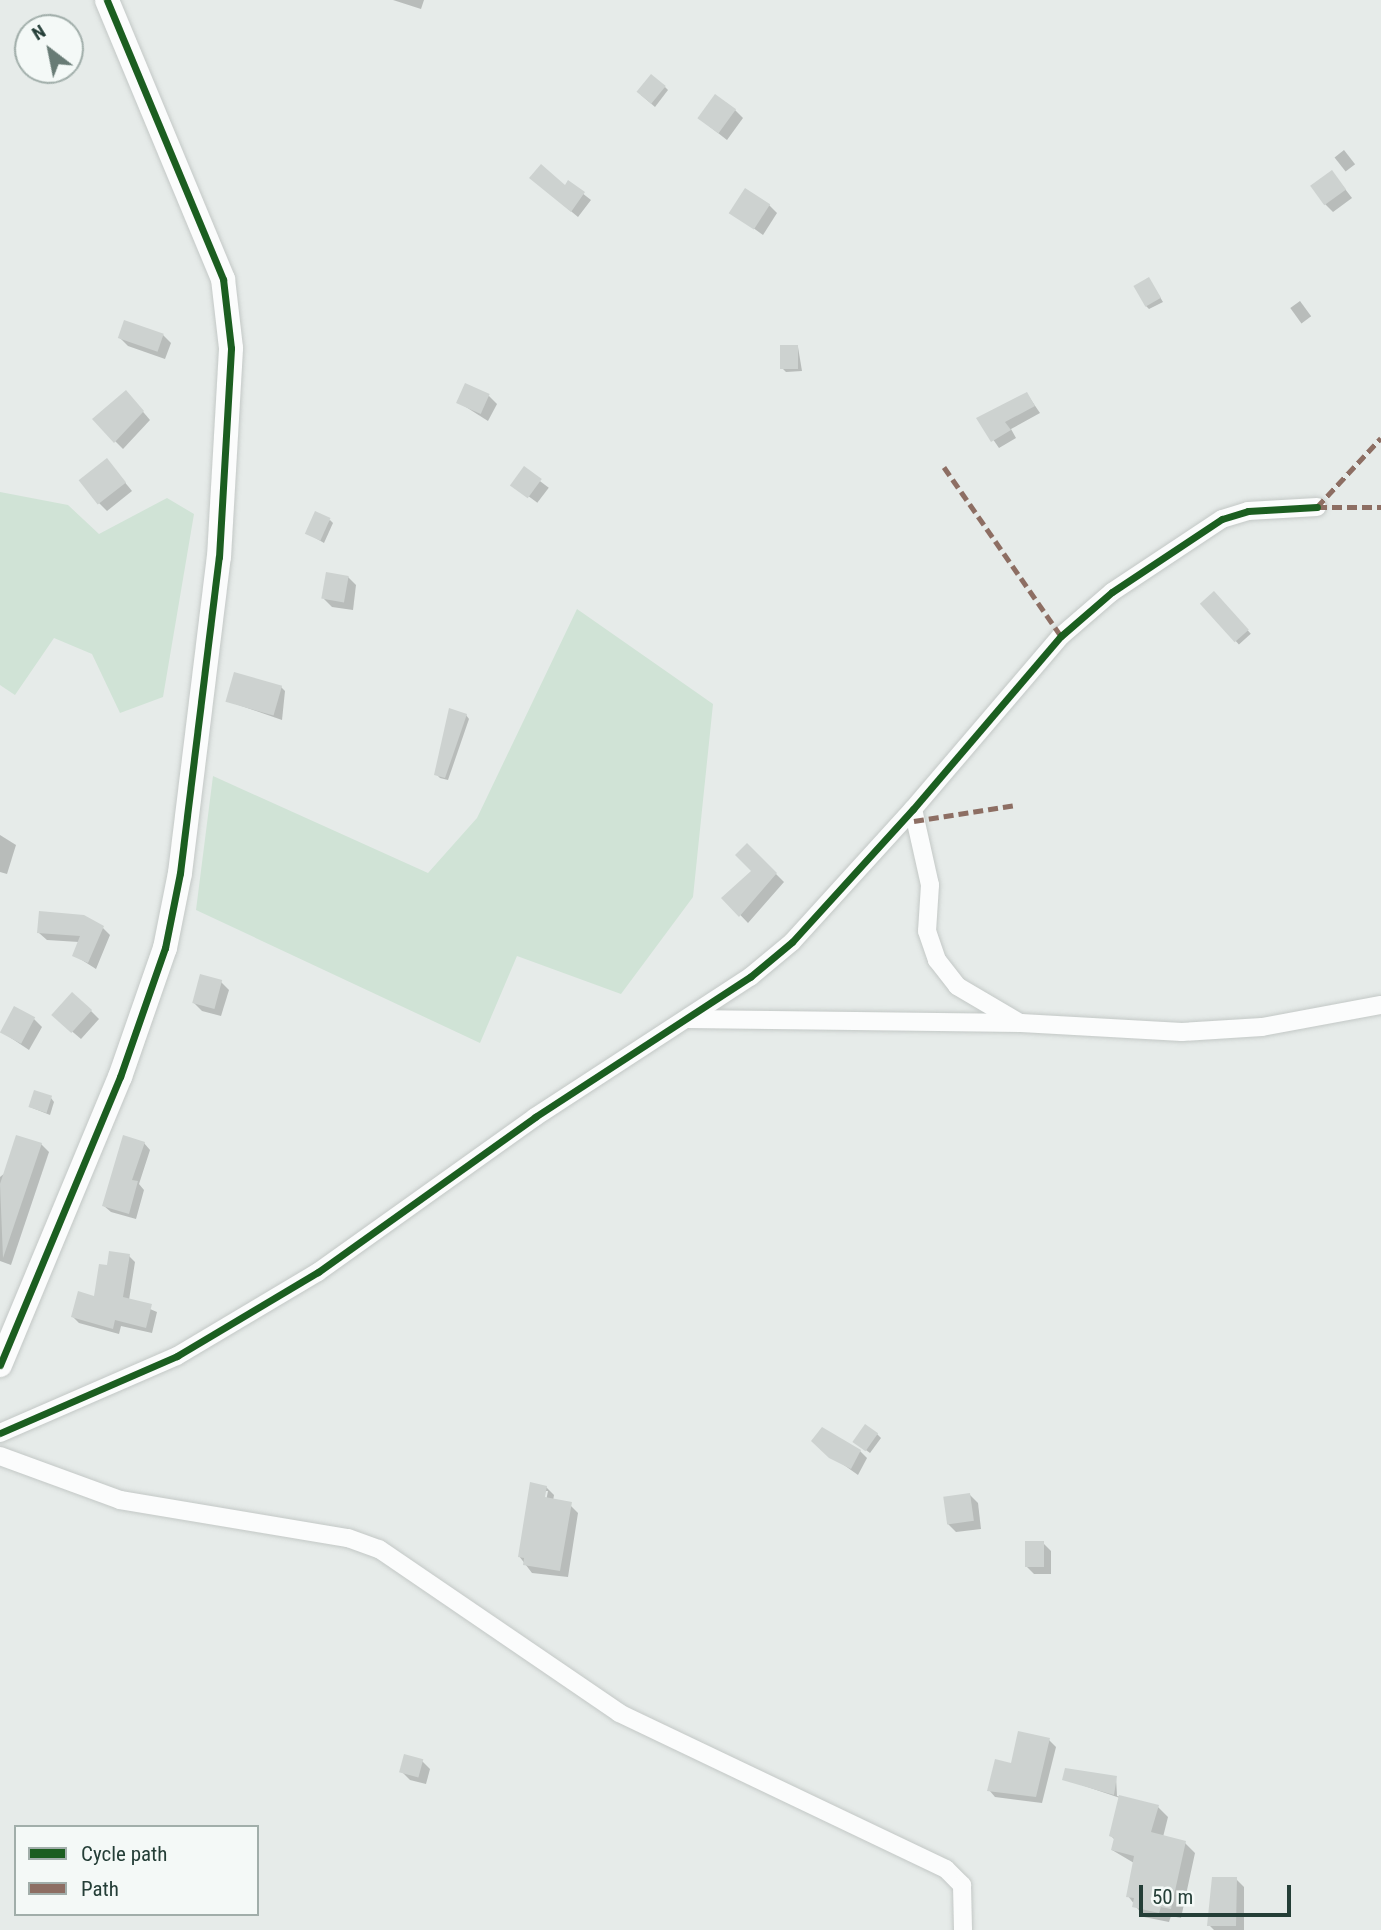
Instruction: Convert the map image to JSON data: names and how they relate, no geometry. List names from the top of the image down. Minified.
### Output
{"legend":["Cycle path","Path"],"scale_bar":"50 m","north":"top left"}
